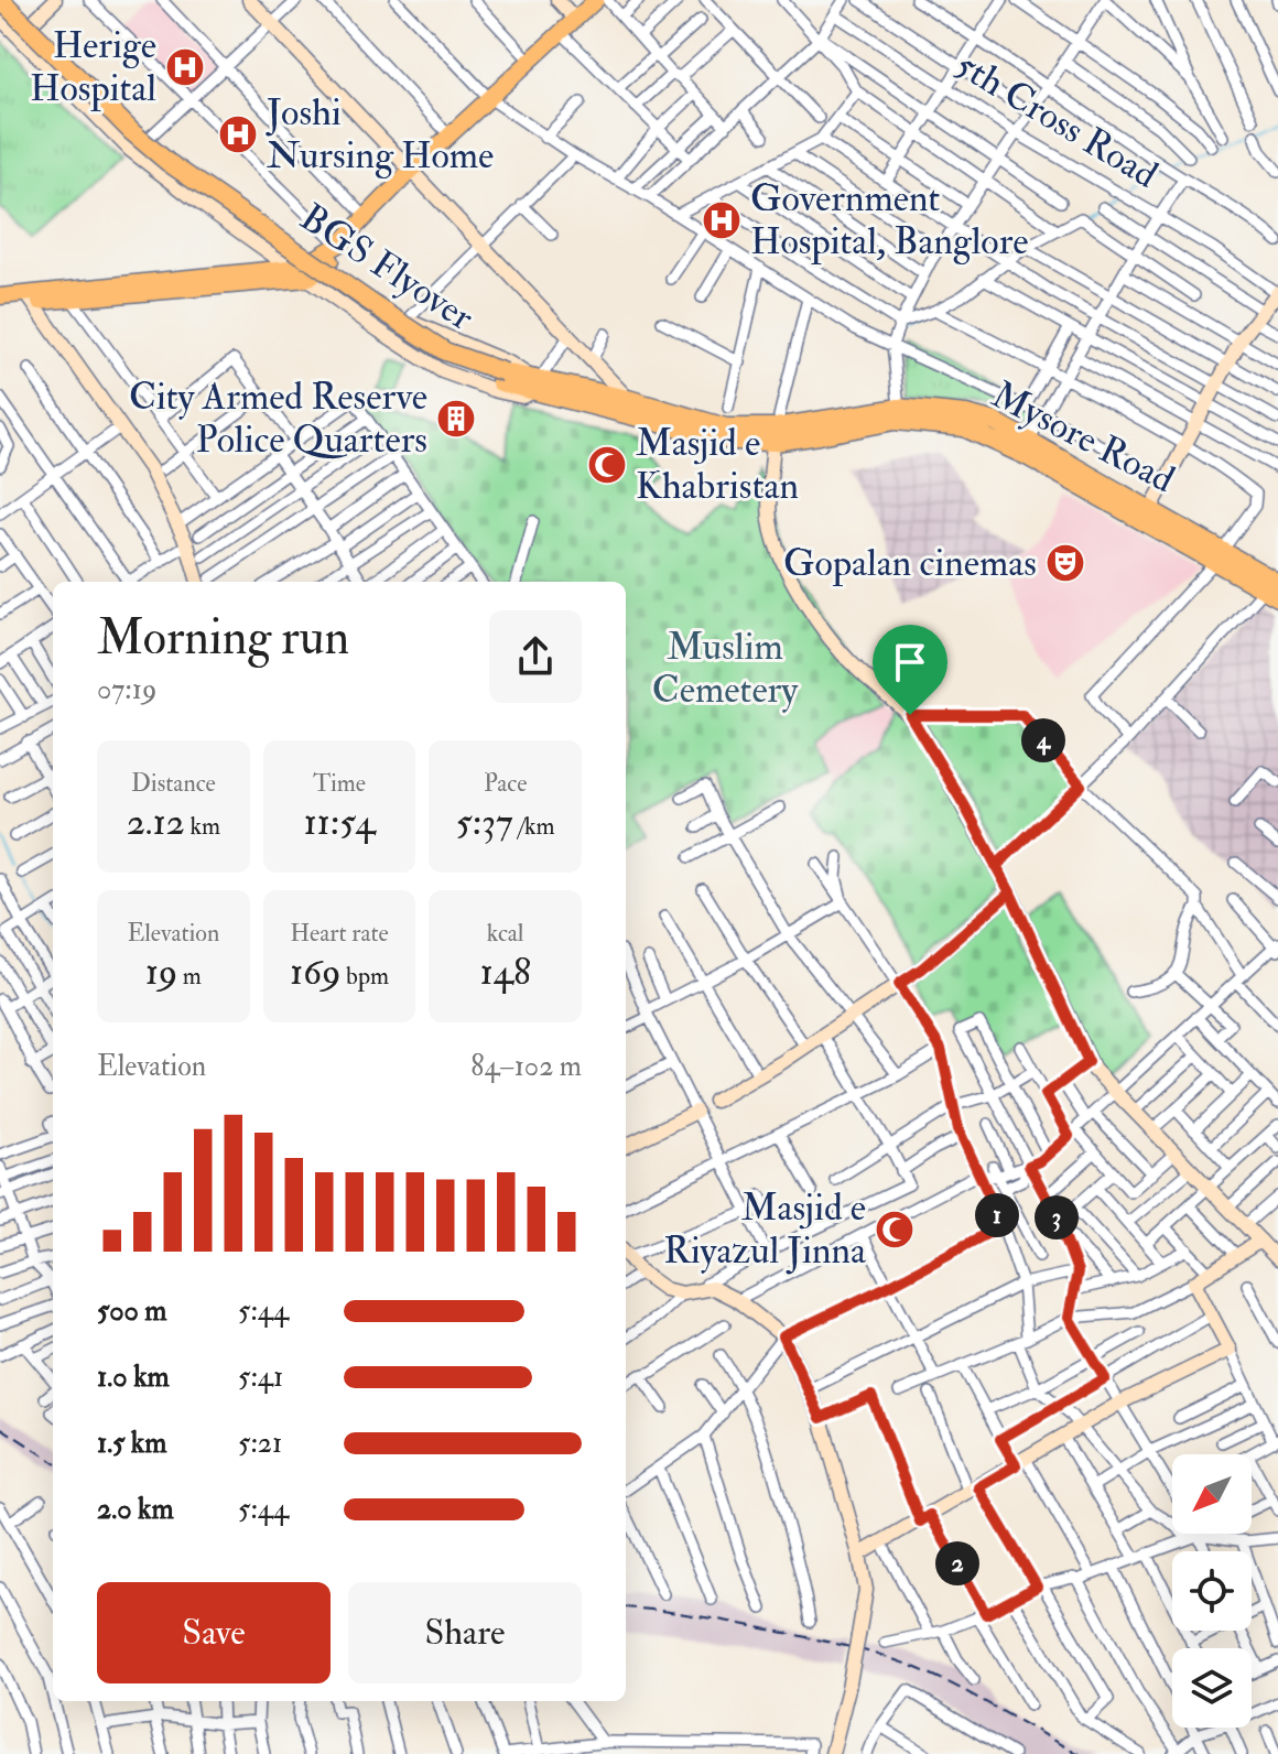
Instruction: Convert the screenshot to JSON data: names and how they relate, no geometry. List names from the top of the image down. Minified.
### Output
{"streets":{"highway":["BGS Flyover","Mysore Road"],"street":["5th Cross Road"]},"parks":["Muslim Cemetery"],"places":{"hospital":["Herige Hospital","Joshi Nursing Home","Government Hospital, Banglore"],"building":["City Armed Reserve Police Quarters"],"mosque":["Masjid e Khabristan","Masjid e Riyazul Jinna"],"theatre":["Gopalan cinemas"]},"north":"bottom left","page":{"heading":["Morning run","07:19"],"pins":["4","1","3","2"],"stats":[["Distance","2.12 km"],["Time","11:54"],["Pace","5:37 /km"],["Elevation","19 m"],["Heart rate","169 bpm"],["kcal","148"]],"chart":["Elevation","84–102 m"],"list":[{"name":"500 m","note":"5:44"},{"name":"1.0 km","note":"5:41"},{"name":"1.5 km","note":"5:21"},{"name":"2.0 km","note":"5:44"}],"buttons":["Save","Share"]}}
